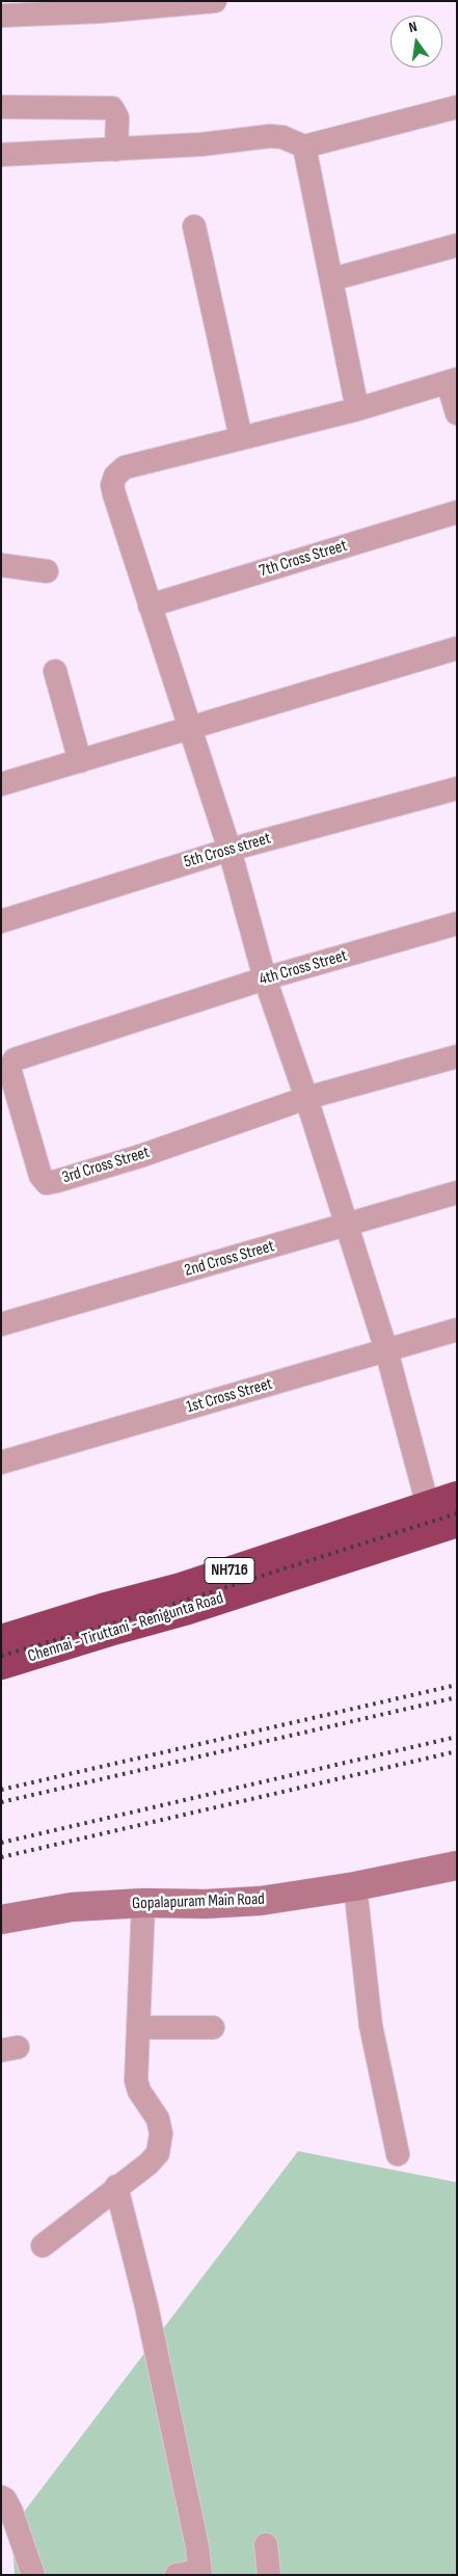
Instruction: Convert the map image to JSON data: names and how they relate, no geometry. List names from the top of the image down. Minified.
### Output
{"streets":{"highway":["NH716","Chennai - Tiruttani - Renigunta Road"],"street":["7th Cross Street","5th Cross street","4th Cross Street","3rd Cross Street","2nd Cross Street","1st Cross Street","Gopalapuram Main Road"]},"crossings":[["4th Cross Street","3rd Cross Street"]],"north":"top"}
